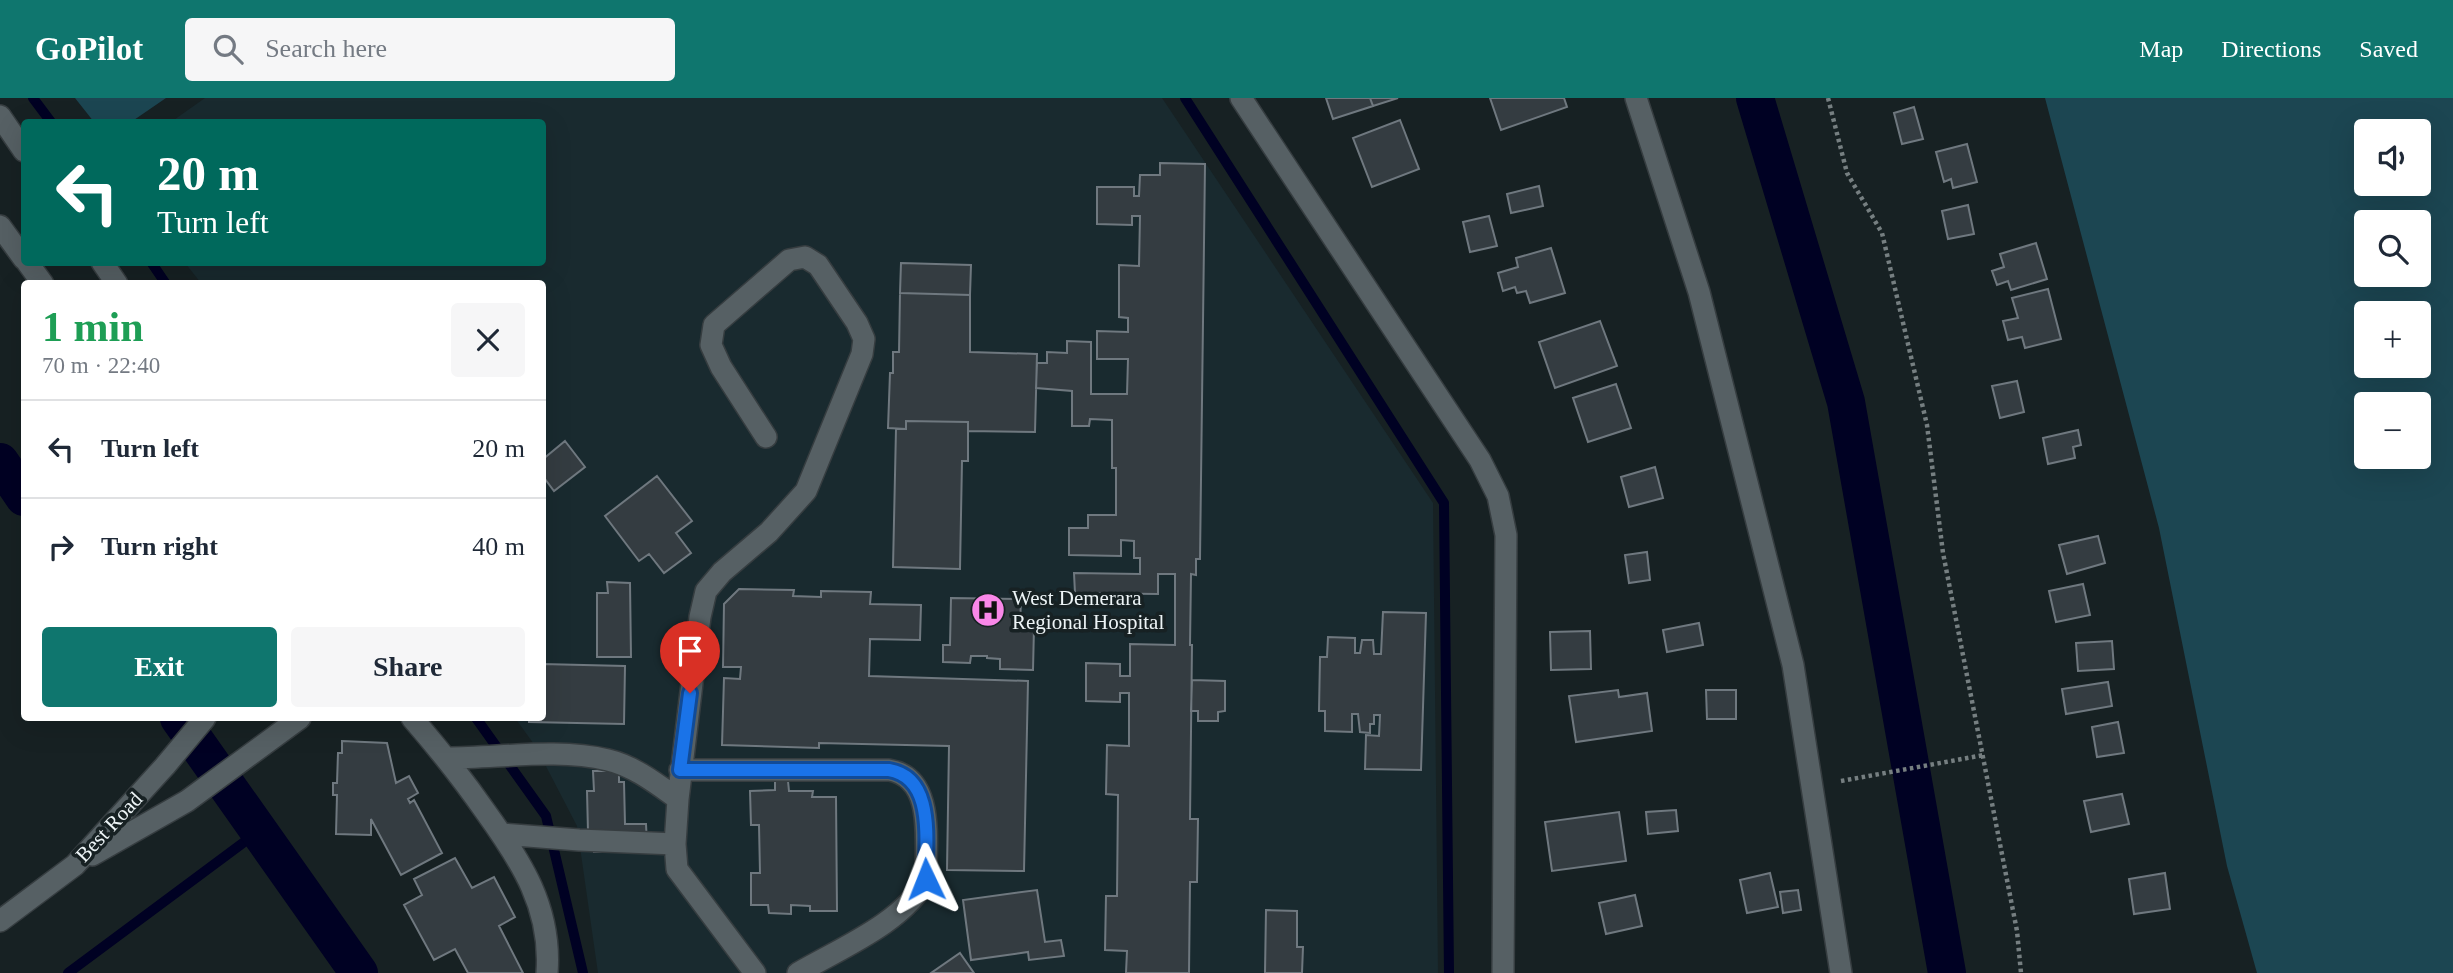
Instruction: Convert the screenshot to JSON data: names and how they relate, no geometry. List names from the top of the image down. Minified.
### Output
{"streets":{"street":["Best Road"]},"places":{"hospital":["West Demerara Regional Hospital"]},"page":{"header":"GoPilot","search":"Search here","nav":["Map","Directions","Saved"],"map_buttons":["+","−"],"turn":["20 m","Turn left"],"heading":["1 min","70 m · 22:40"],"list":[{"name":"Turn left","value":"20 m"},{"name":"Turn right","value":"40 m"}],"buttons":["Exit","Share"]}}
